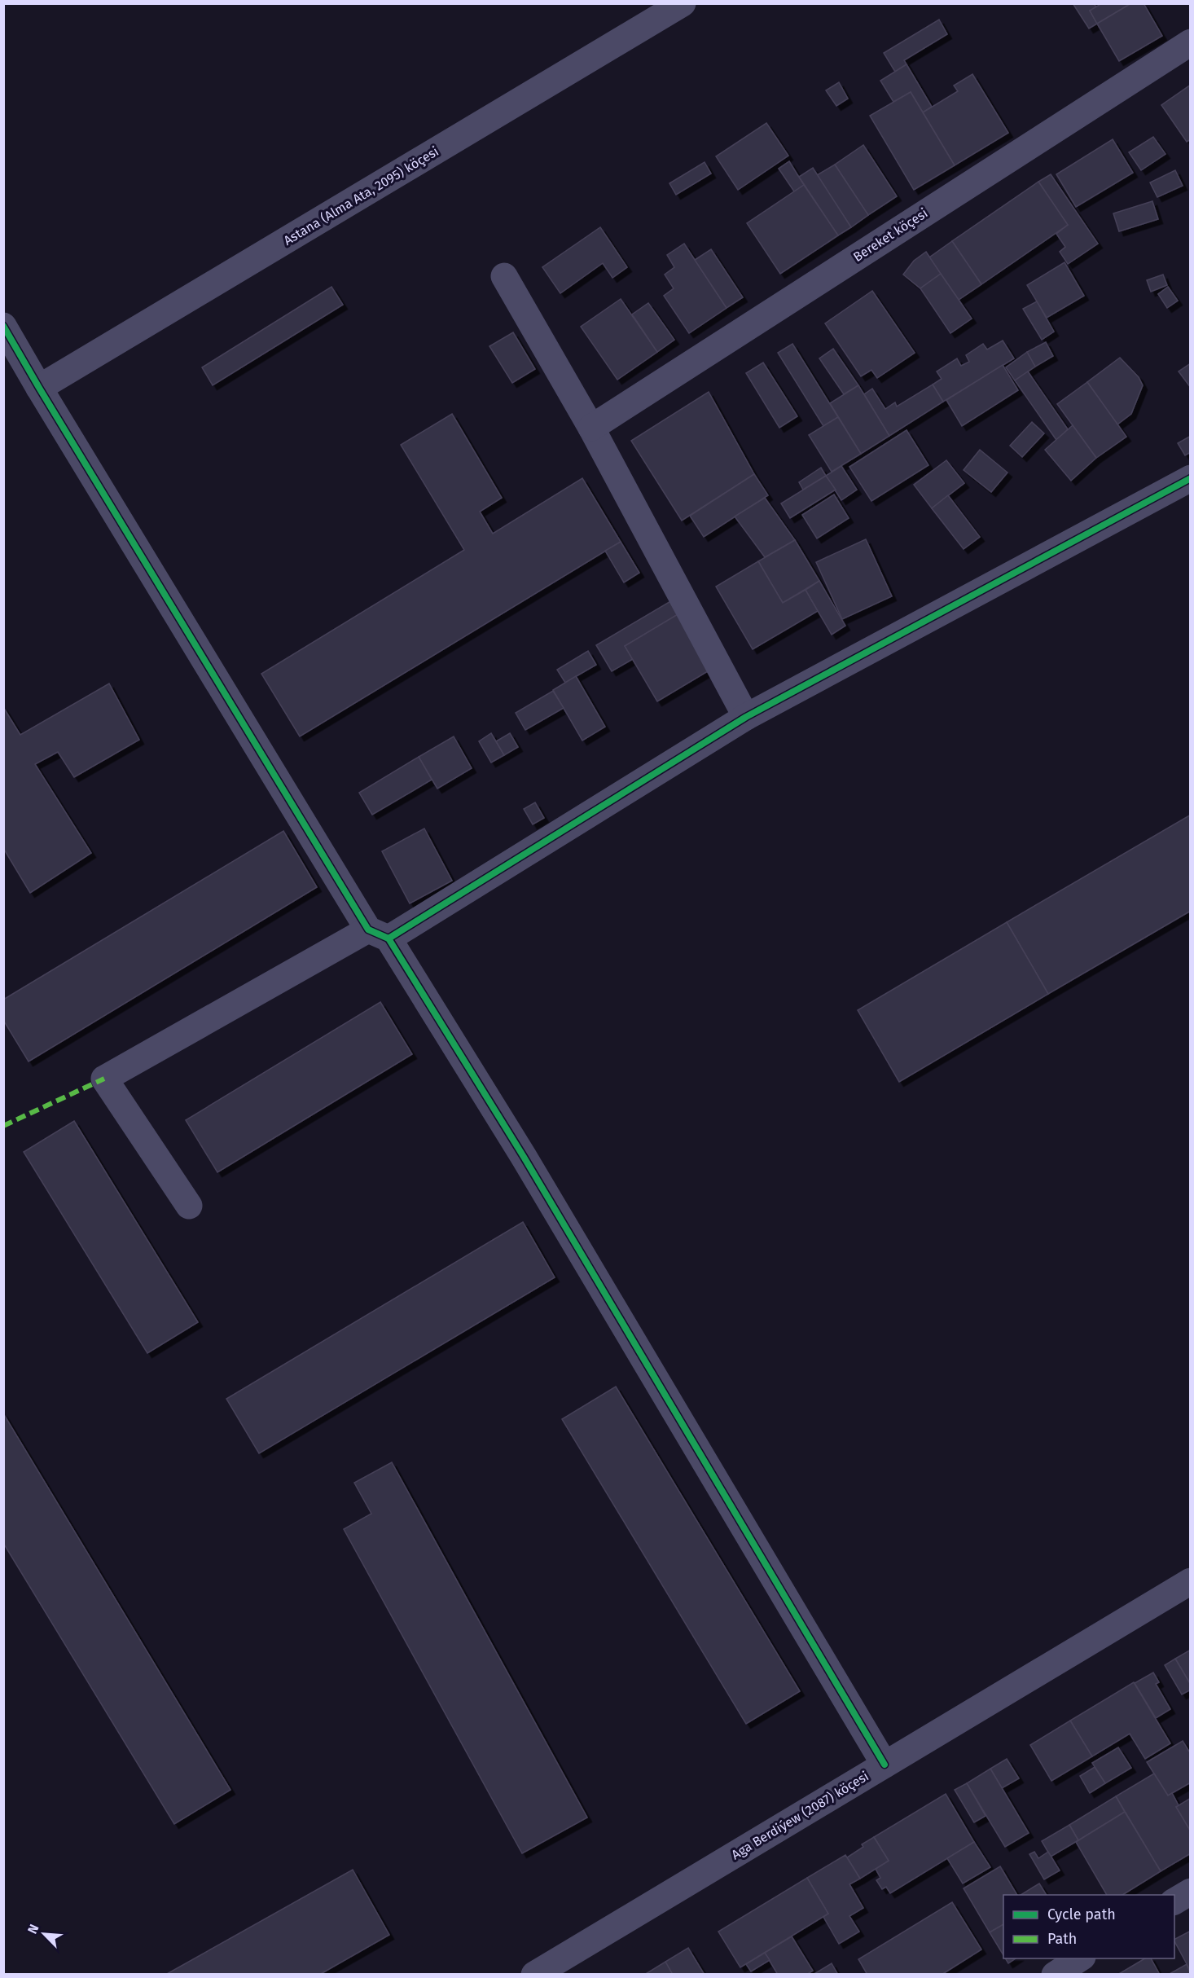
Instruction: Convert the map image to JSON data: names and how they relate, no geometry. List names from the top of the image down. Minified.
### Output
{"streets":{"street":["Astana (Alma Ata, 2095) köçesi","Bereket köçesi","Aga Berdiýew (2087) köçesi"]},"legend":["Cycle path","Path"],"north":"top left"}
